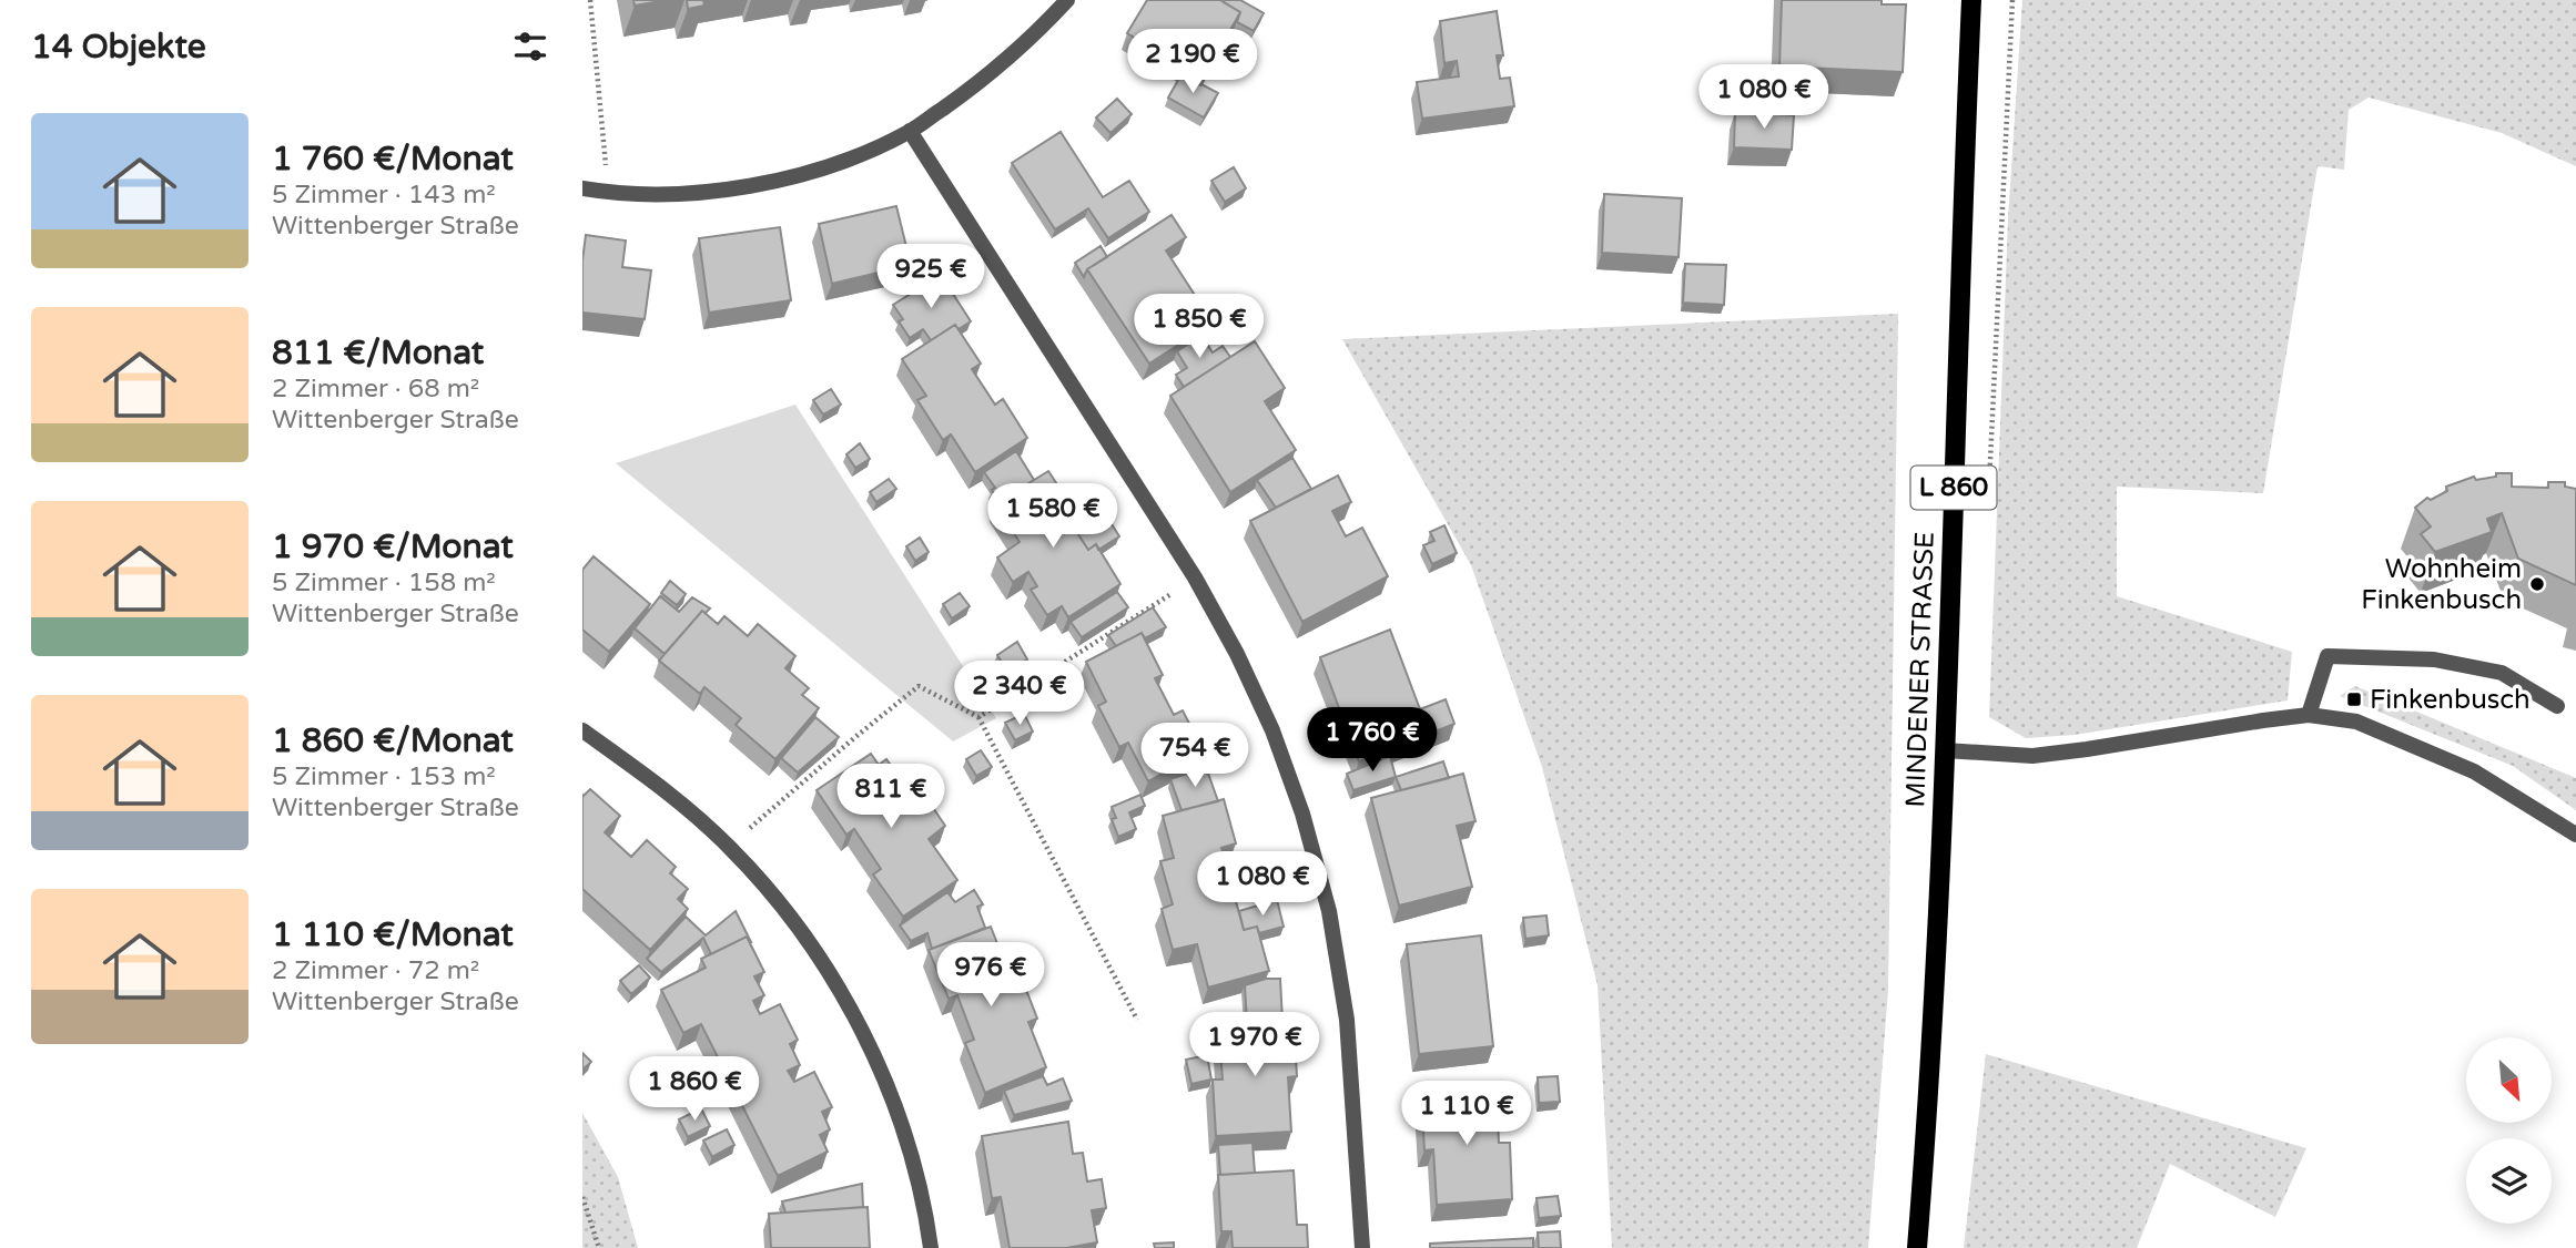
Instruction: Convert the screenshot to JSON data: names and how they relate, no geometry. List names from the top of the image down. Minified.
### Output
{"streets":{"main road":["L 860","MINDENER STRASSE"]},"places":{"other":["Wohnheim Finkenbusch"],"transit":["Finkenbusch"]},"north":"bottom right","page":{"heading":"14 Objekte","price":["2 190 €","1 080 €","925 €","1 850 €","1 580 €","2 340 €","1 760 €","754 €","811 €","1 080 €","976 €","1 970 €","1 860 €","1 110 €"],"list":[{"name":"1 760 €/Monat","note":"5 Zimmer · 143 m² · Wittenberger Straße"},{"name":"811 €/Monat","note":"2 Zimmer · 68 m² · Wittenberger Straße"},{"name":"1 970 €/Monat","note":"5 Zimmer · 158 m² · Wittenberger Straße"},{"name":"1 860 €/Monat","note":"5 Zimmer · 153 m² · Wittenberger Straße"},{"name":"1 110 €/Monat","note":"2 Zimmer · 72 m² · Wittenberger Straße"}]}}
